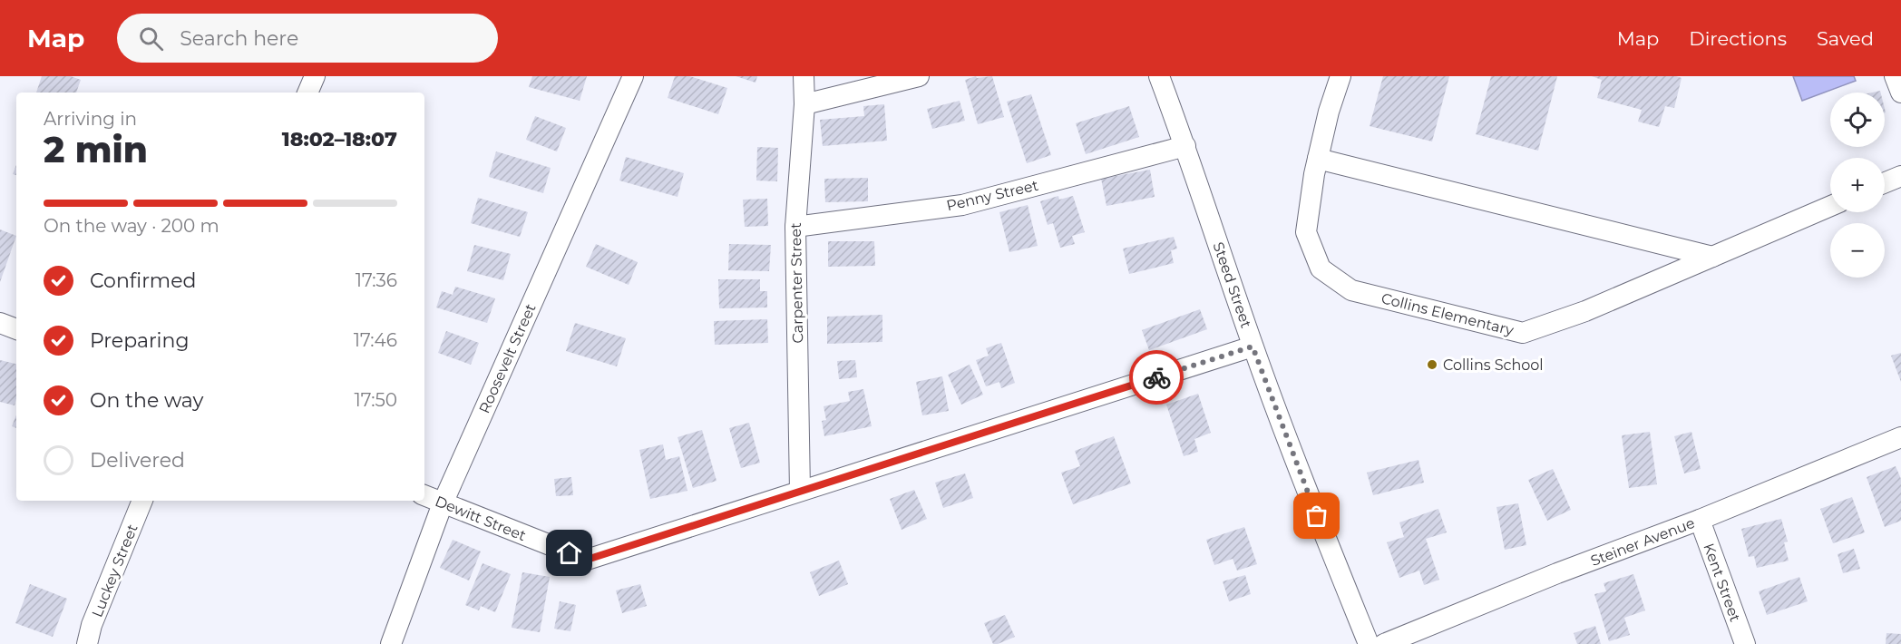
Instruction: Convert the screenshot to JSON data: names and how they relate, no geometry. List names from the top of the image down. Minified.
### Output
{"streets":{"street":["Penny Street","Carpenter Street","Steed Street","Collins Elementary","Roosevelt Street","Dewitt Street","Steiner Avenue","Luckey Street","Kent Street"]},"crossings":[["Penny Street","Carpenter Street"],["Penny Street","Steed Street"],["Carpenter Street","Dewitt Street"],["Steed Street","Dewitt Street"],["Roosevelt Street","Dewitt Street"],["Steiner Avenue","Kent Street"]],"places":["Collins School"],"page":{"header":"Map","search":"Search here","nav":["Map","Directions","Saved"],"map_buttons":["+","−"],"heading":["2 min","Arriving in","18:02–18:07"],"bar":"On the way · 200 m","list":[["Confirmed","17:36"],["Preparing","17:46"],["On the way","17:50"],"Delivered"]}}
